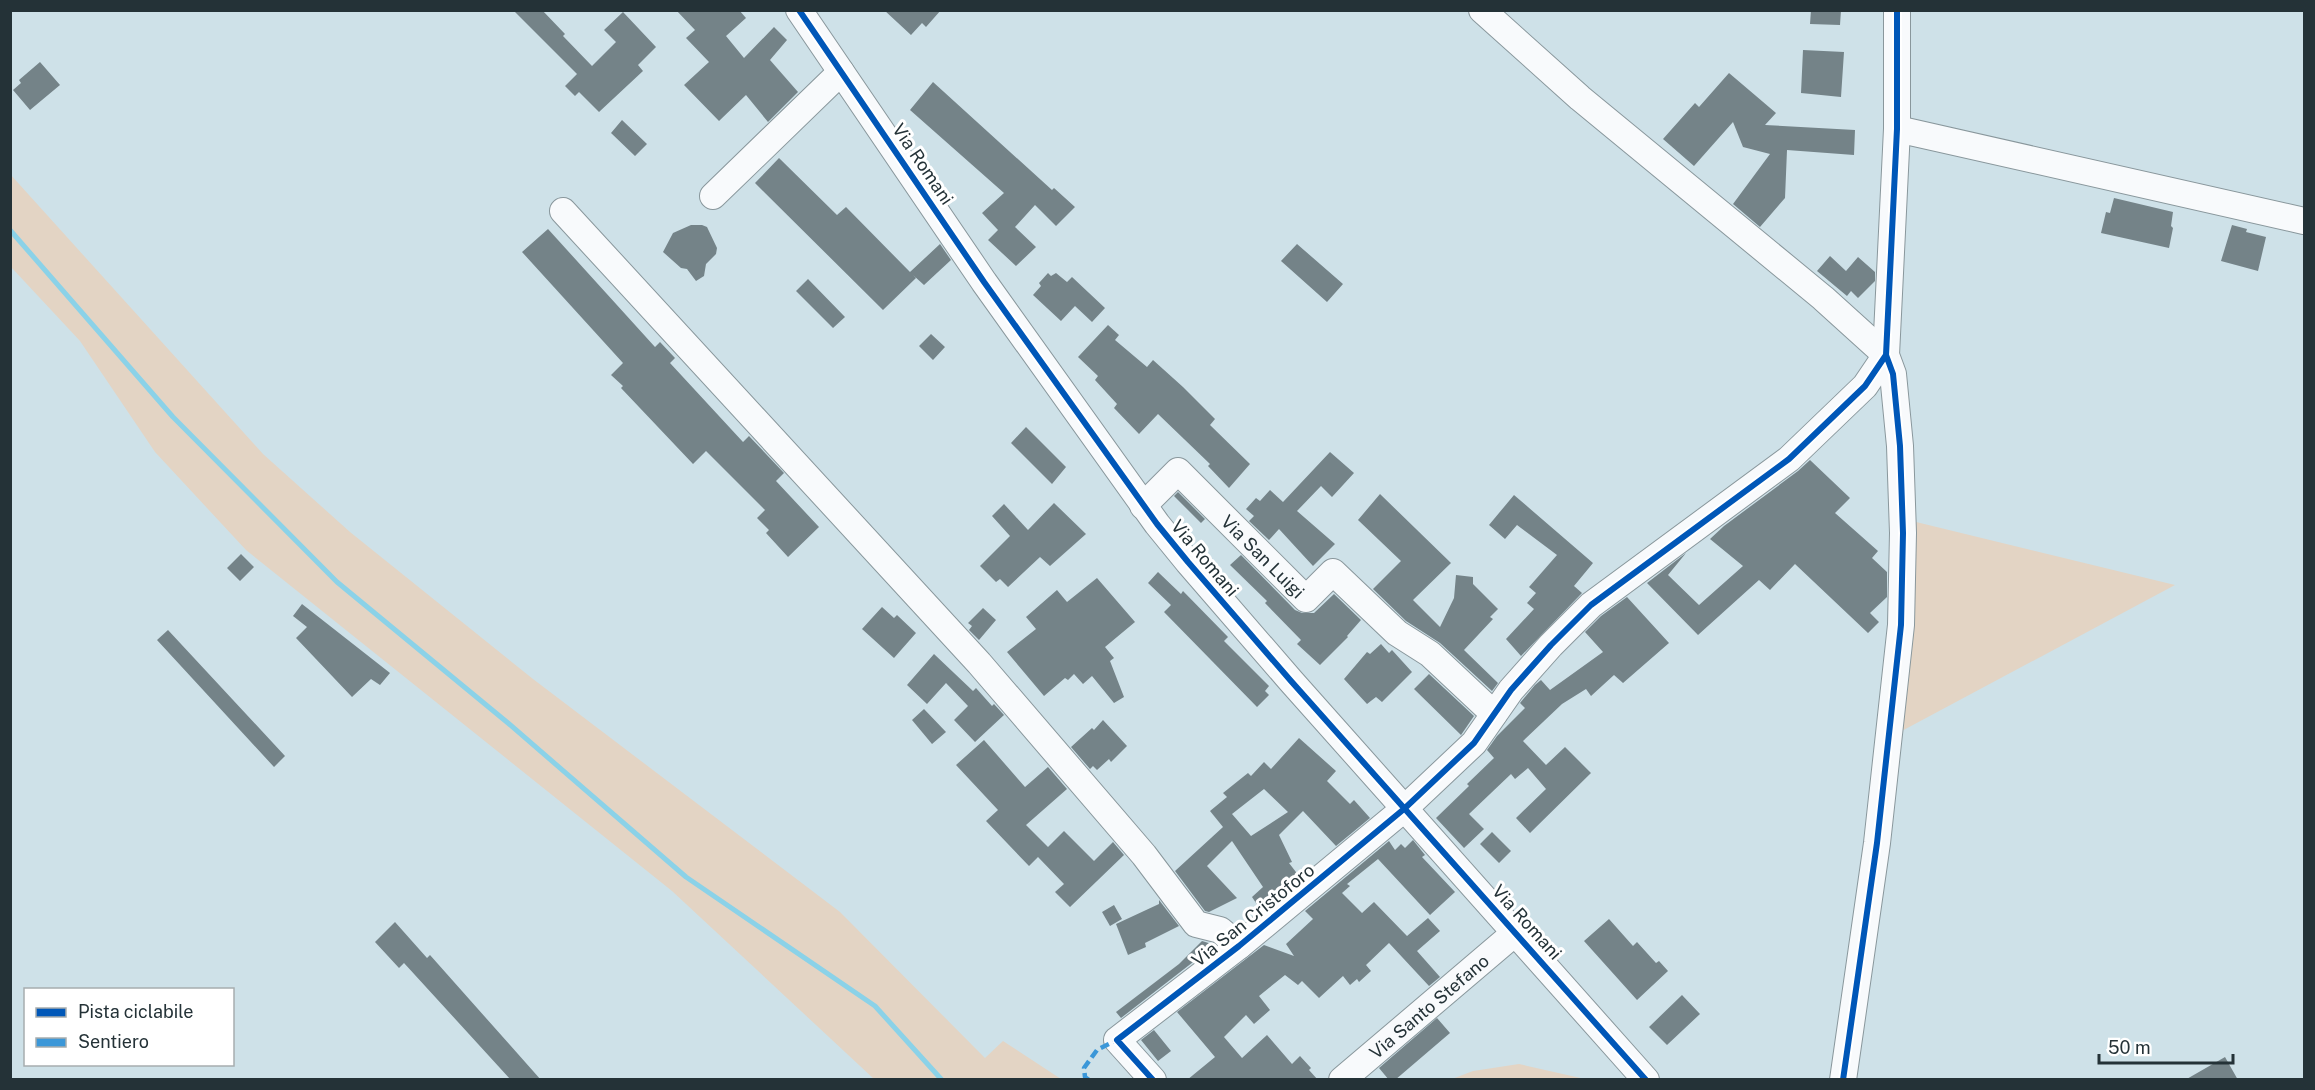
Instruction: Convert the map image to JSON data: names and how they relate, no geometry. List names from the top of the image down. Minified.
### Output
{"streets":{"street":["Via Romani","Via San Luigi","Via San Cristoforo","Via Santo Stefano"]},"crossings":[["Via Romani","Via San Luigi"],["Via Romani","Via San Cristoforo"],["Via Romani","Via Santo Stefano"],["Via San Luigi","Via San Cristoforo"]],"legend":["Pista ciclabile","Sentiero"],"scale_bar":"50 m"}
